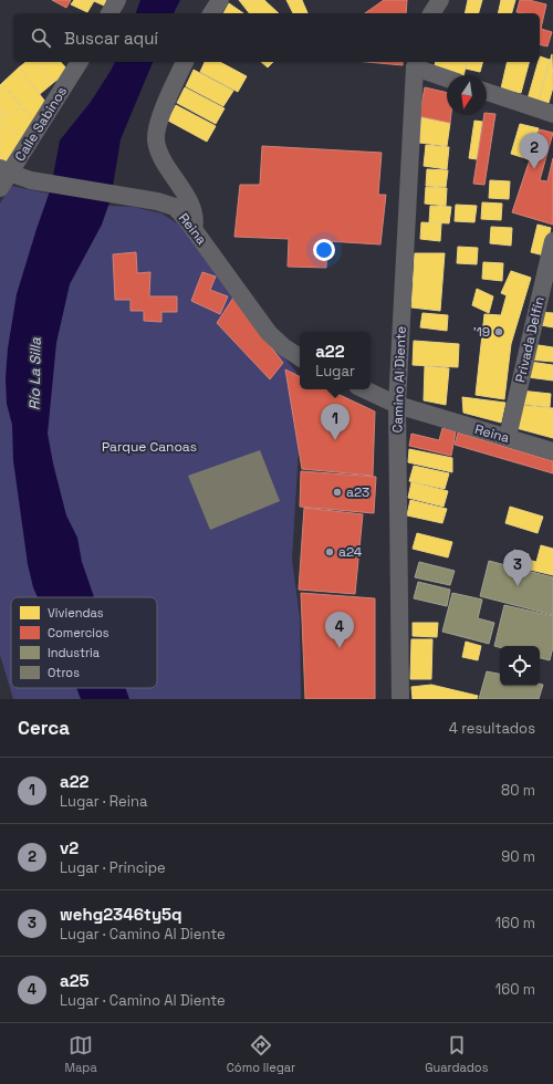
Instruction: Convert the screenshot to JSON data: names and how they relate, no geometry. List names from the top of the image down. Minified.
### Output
{"streets":{"street":["Calle Sabinos","Reina","Privada Delfín","Camino Al Diente"]},"crossings":[["Calle Sabinos","Reina"],["Reina","Privada Delfín"],["Reina","Camino Al Diente"]],"water":["Río La Silla"],"parks":["Parque Canoas"],"places":["'19","a23","a24"],"legend":["Viviendas","Comercios","Industria","Otros"],"north":"bottom","page":{"search":"Buscar aquí","pins":["2","1","3","4"],"popup":["a22","Lugar"],"heading":["Cerca","4 resultados"],"list":[{"mark":"1","name":"a22","note":"Lugar · Reina","value":"80 m"},{"mark":"2","name":"v2","note":"Lugar · Príncipe","value":"90 m"},{"mark":"3","name":"wehg2346ty5q","note":"Lugar · Camino Al Diente","value":"160 m"},{"mark":"4","name":"a25","note":"Lugar · Camino Al Diente","value":"160 m"}],"nav":["Mapa","Cómo llegar","Guardados"]}}
